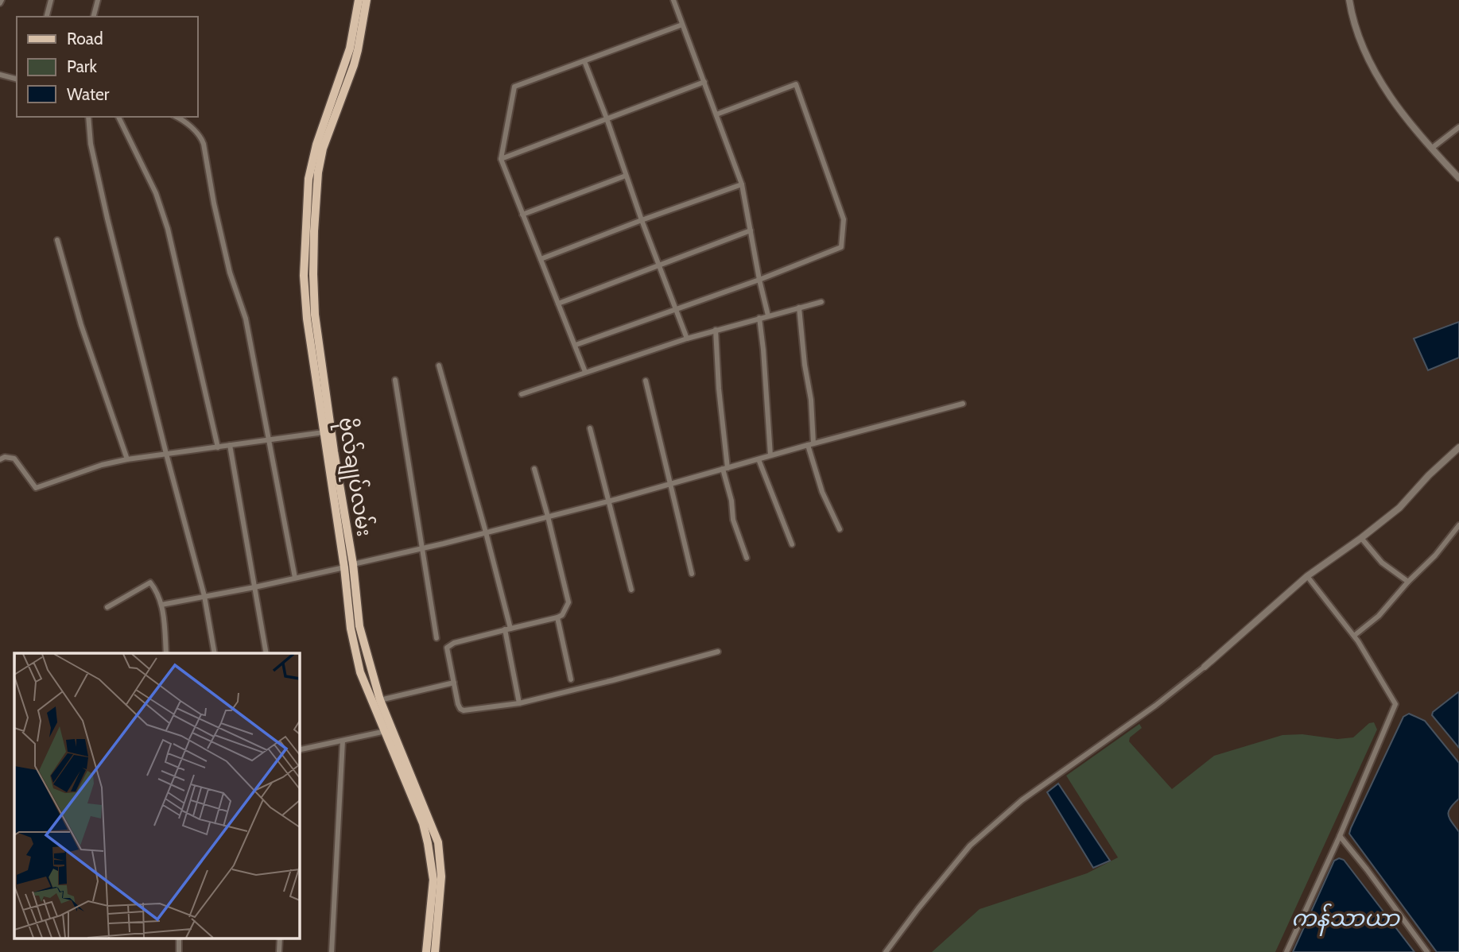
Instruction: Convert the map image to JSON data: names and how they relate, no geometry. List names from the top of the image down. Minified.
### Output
{"streets":{"main road":["ဗိုလ်ချုပ်လမ်း"]},"water":["ကန်သာယာ"],"legend":["Road","Park","Water"]}
